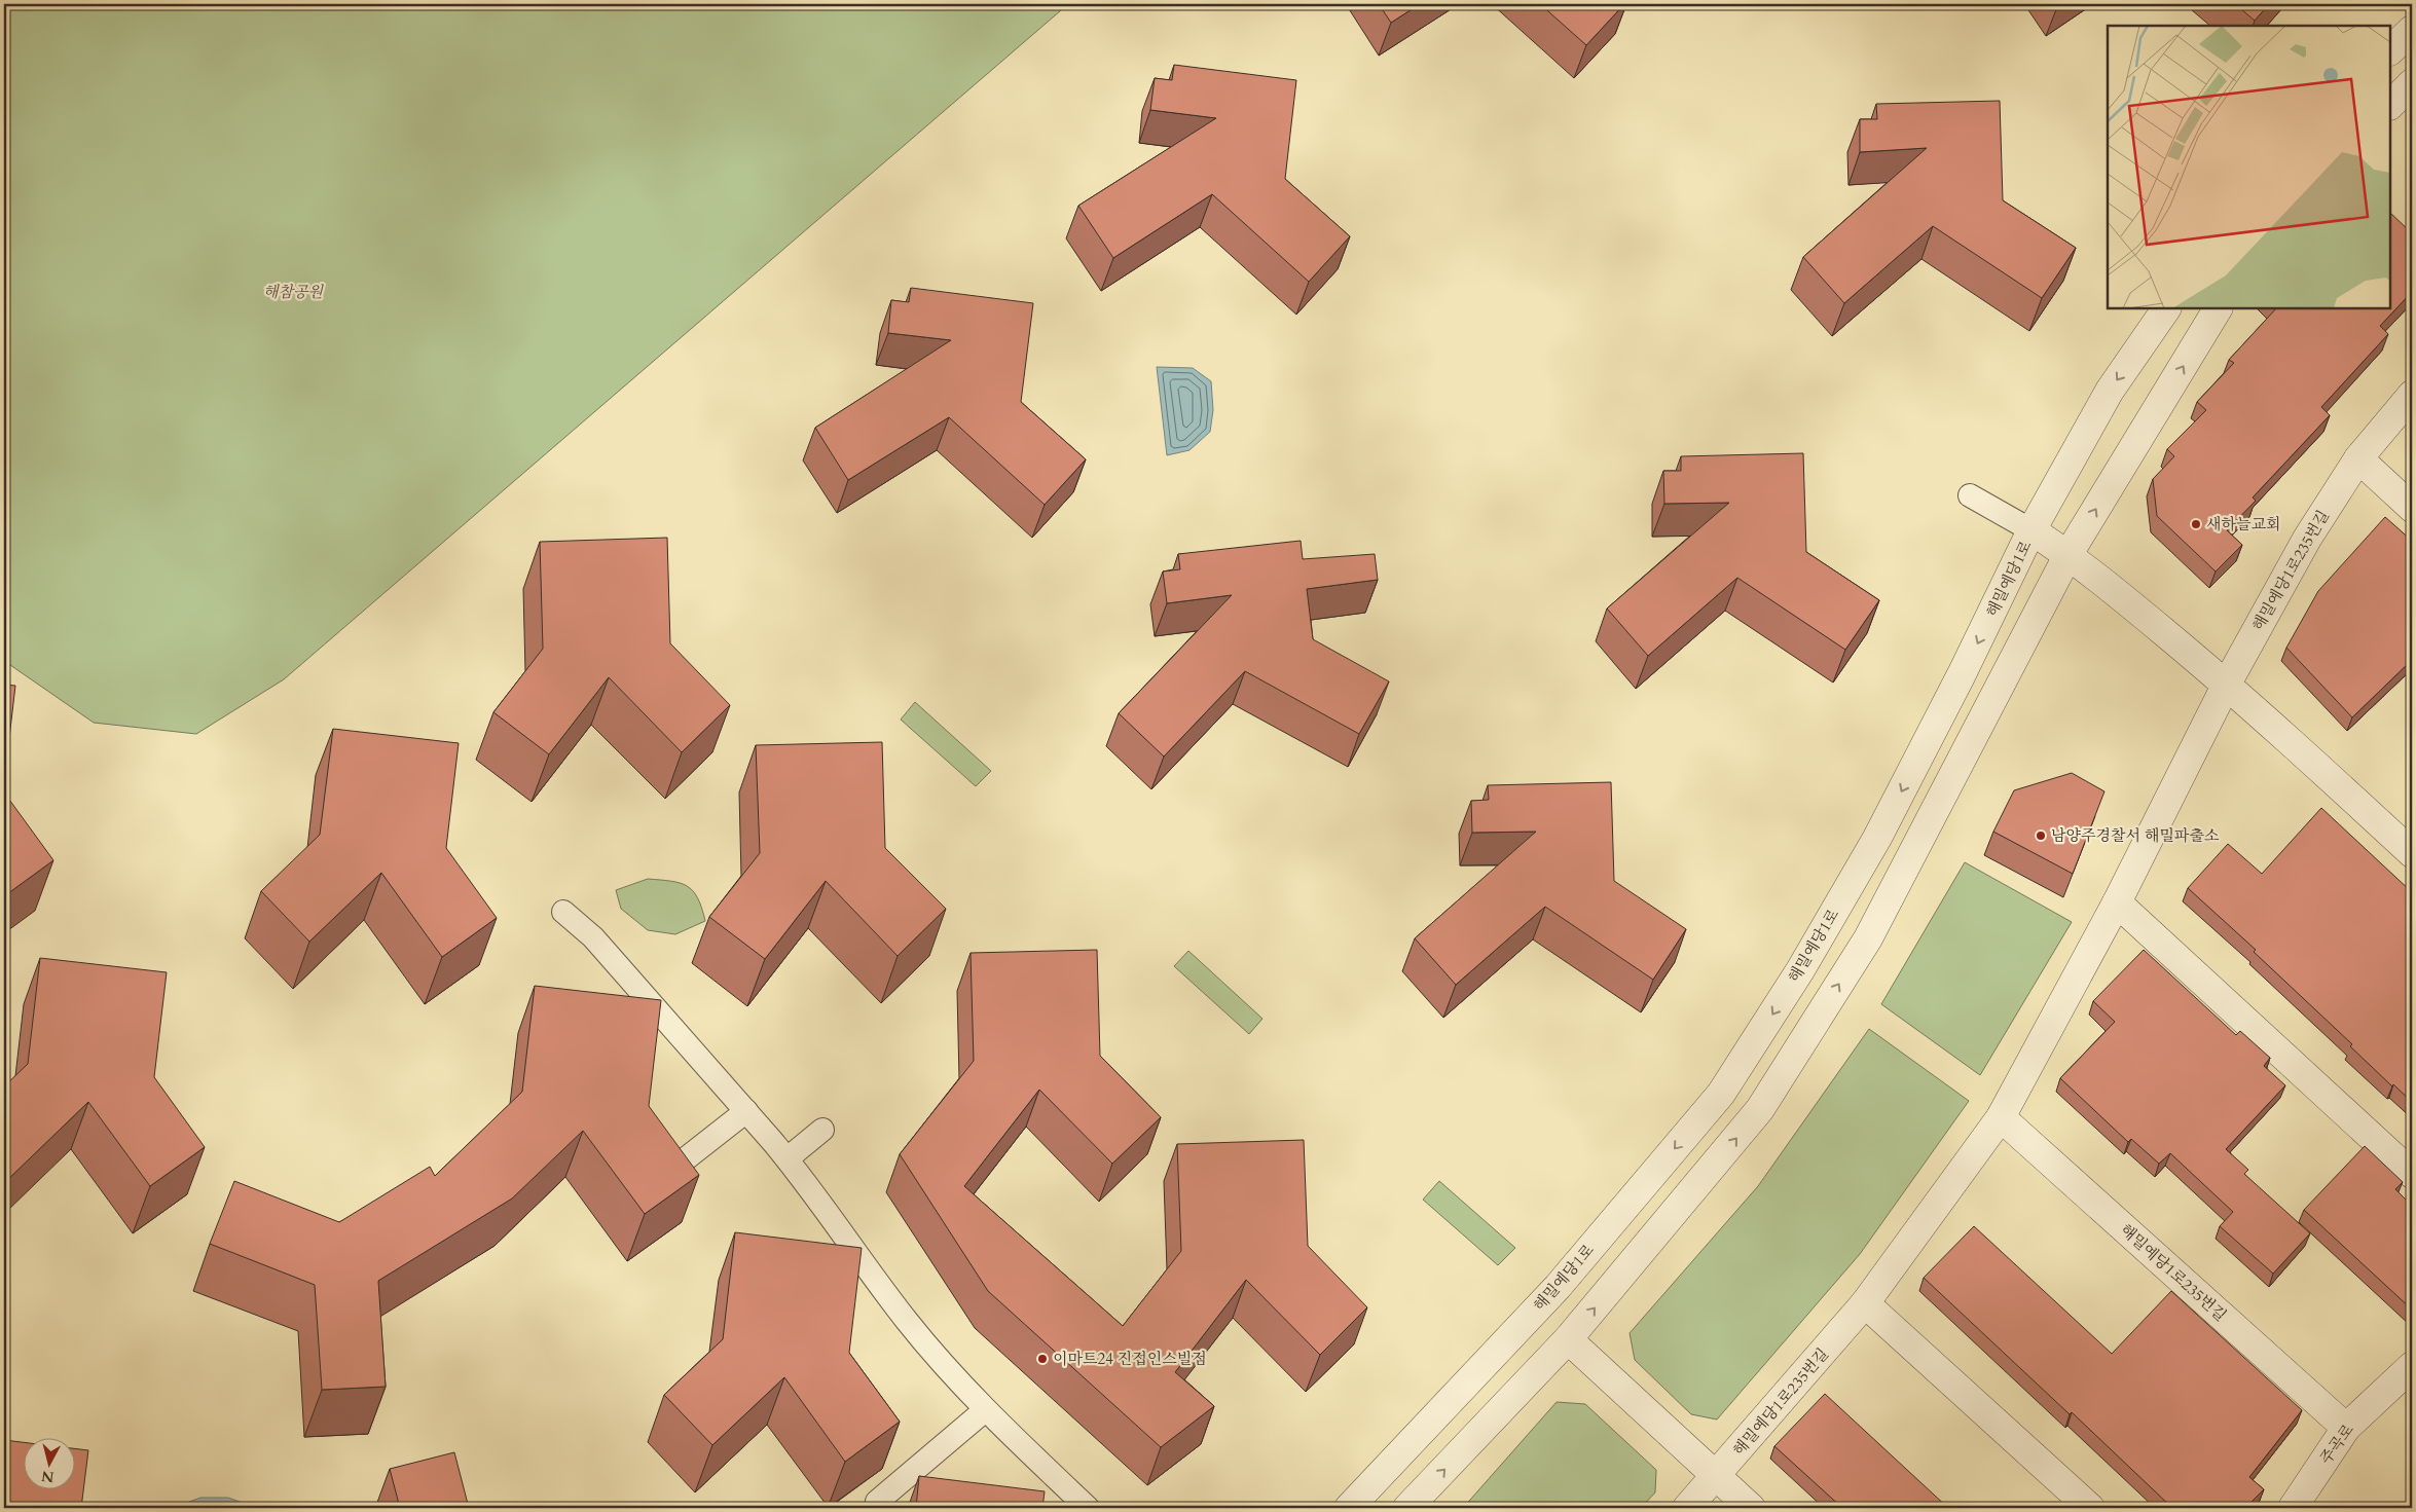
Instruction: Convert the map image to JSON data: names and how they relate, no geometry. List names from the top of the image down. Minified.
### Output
{"streets":{"street":["해밀예당1로235번길","해밀예당1로","주곡로"]},"crossings":[["해밀예당1로235번길","주곡로"]],"parks":["해참공원"],"places":["새하늘교회","남양주경찰서 해밀파출소","이마트24 진접인스빌점"],"north":"bottom"}
